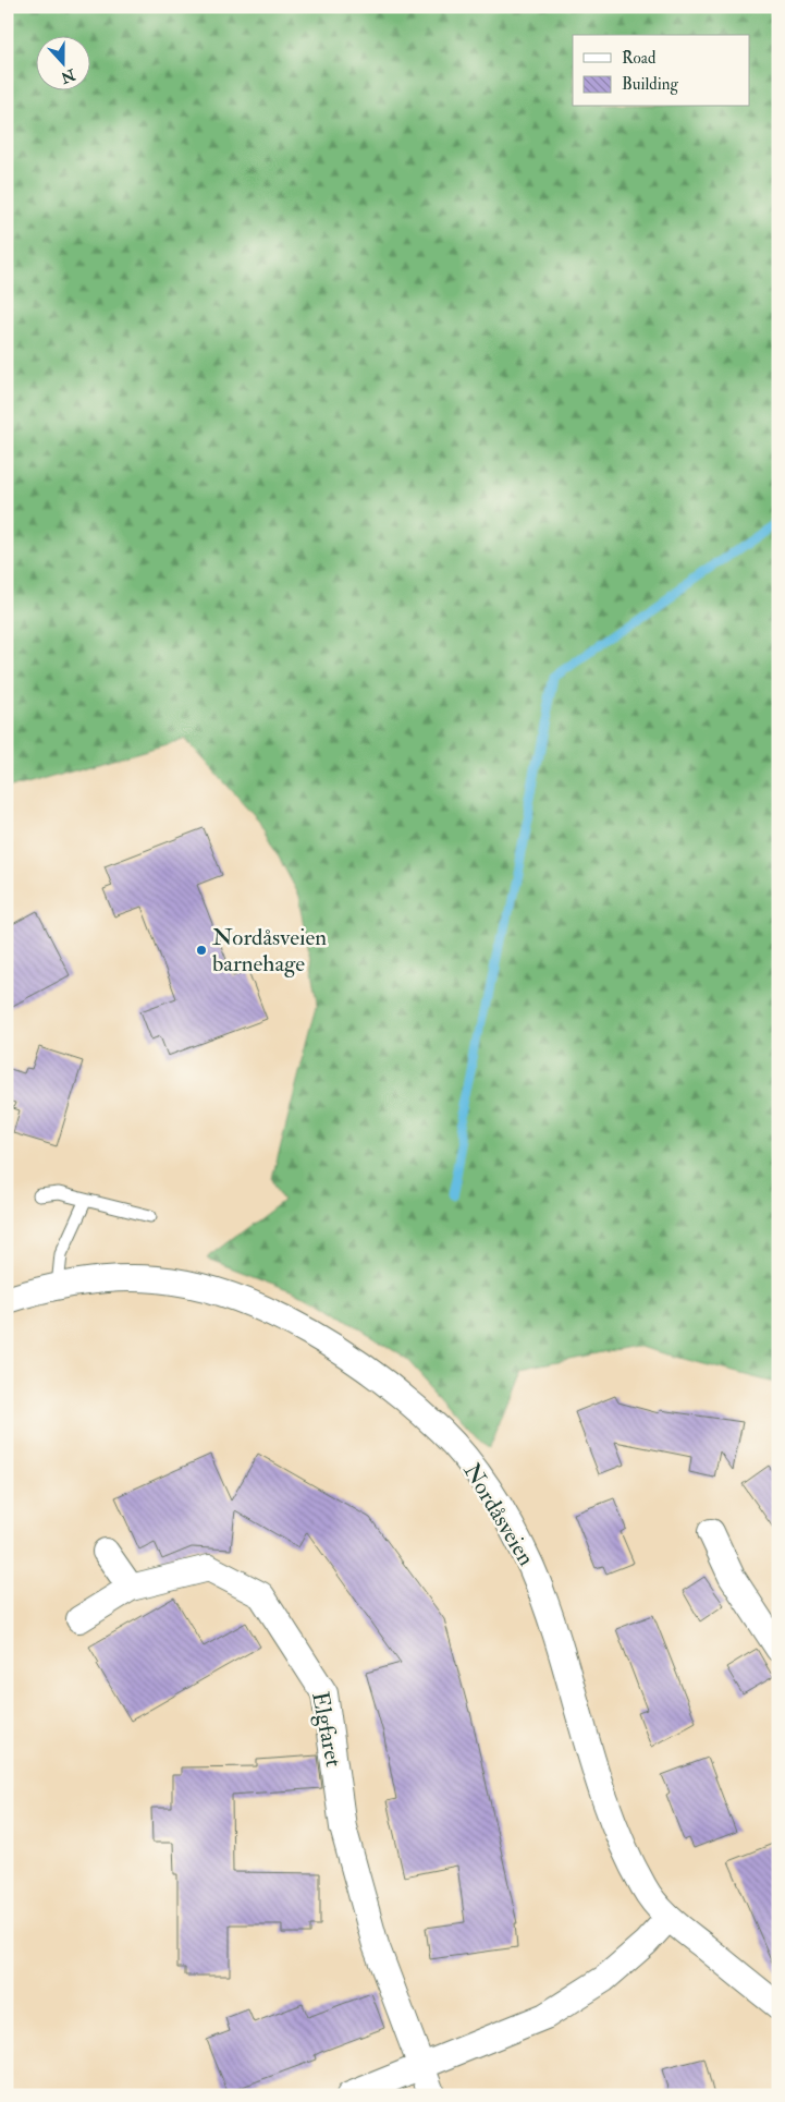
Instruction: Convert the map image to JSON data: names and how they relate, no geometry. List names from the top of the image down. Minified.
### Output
{"streets":{"street":["Nordåsveien","Elgfaret"]},"places":["Nordåsveien barnehage"],"legend":["Road","Building"],"north":"bottom"}
